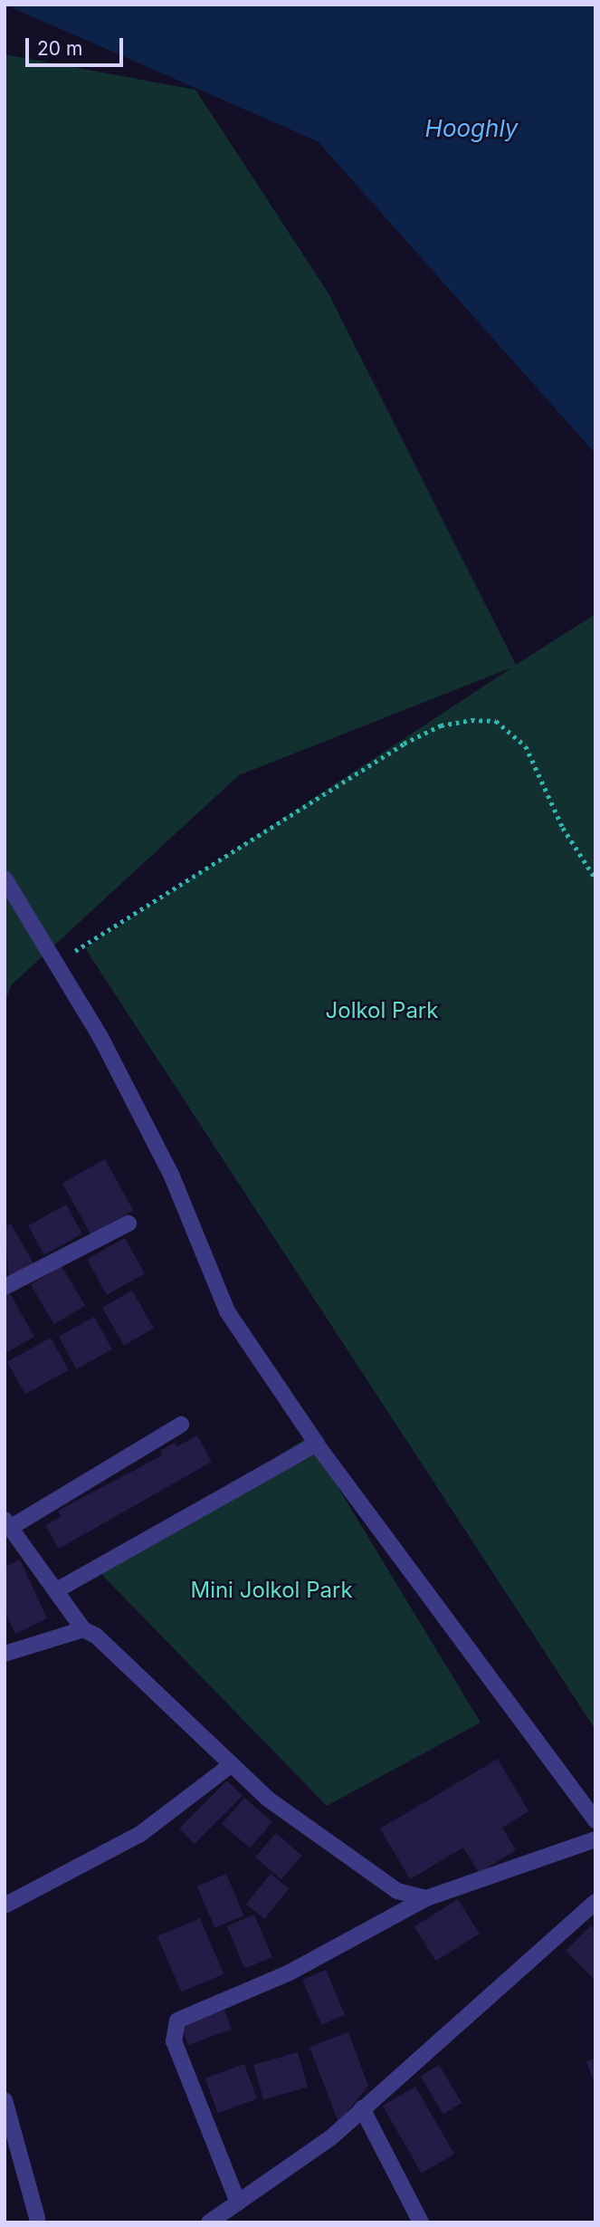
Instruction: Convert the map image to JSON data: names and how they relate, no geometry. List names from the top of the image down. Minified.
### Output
{"water":["Hooghly"],"parks":["Jolkol Park","Mini Jolkol Park"],"scale_bar":"20 m"}
